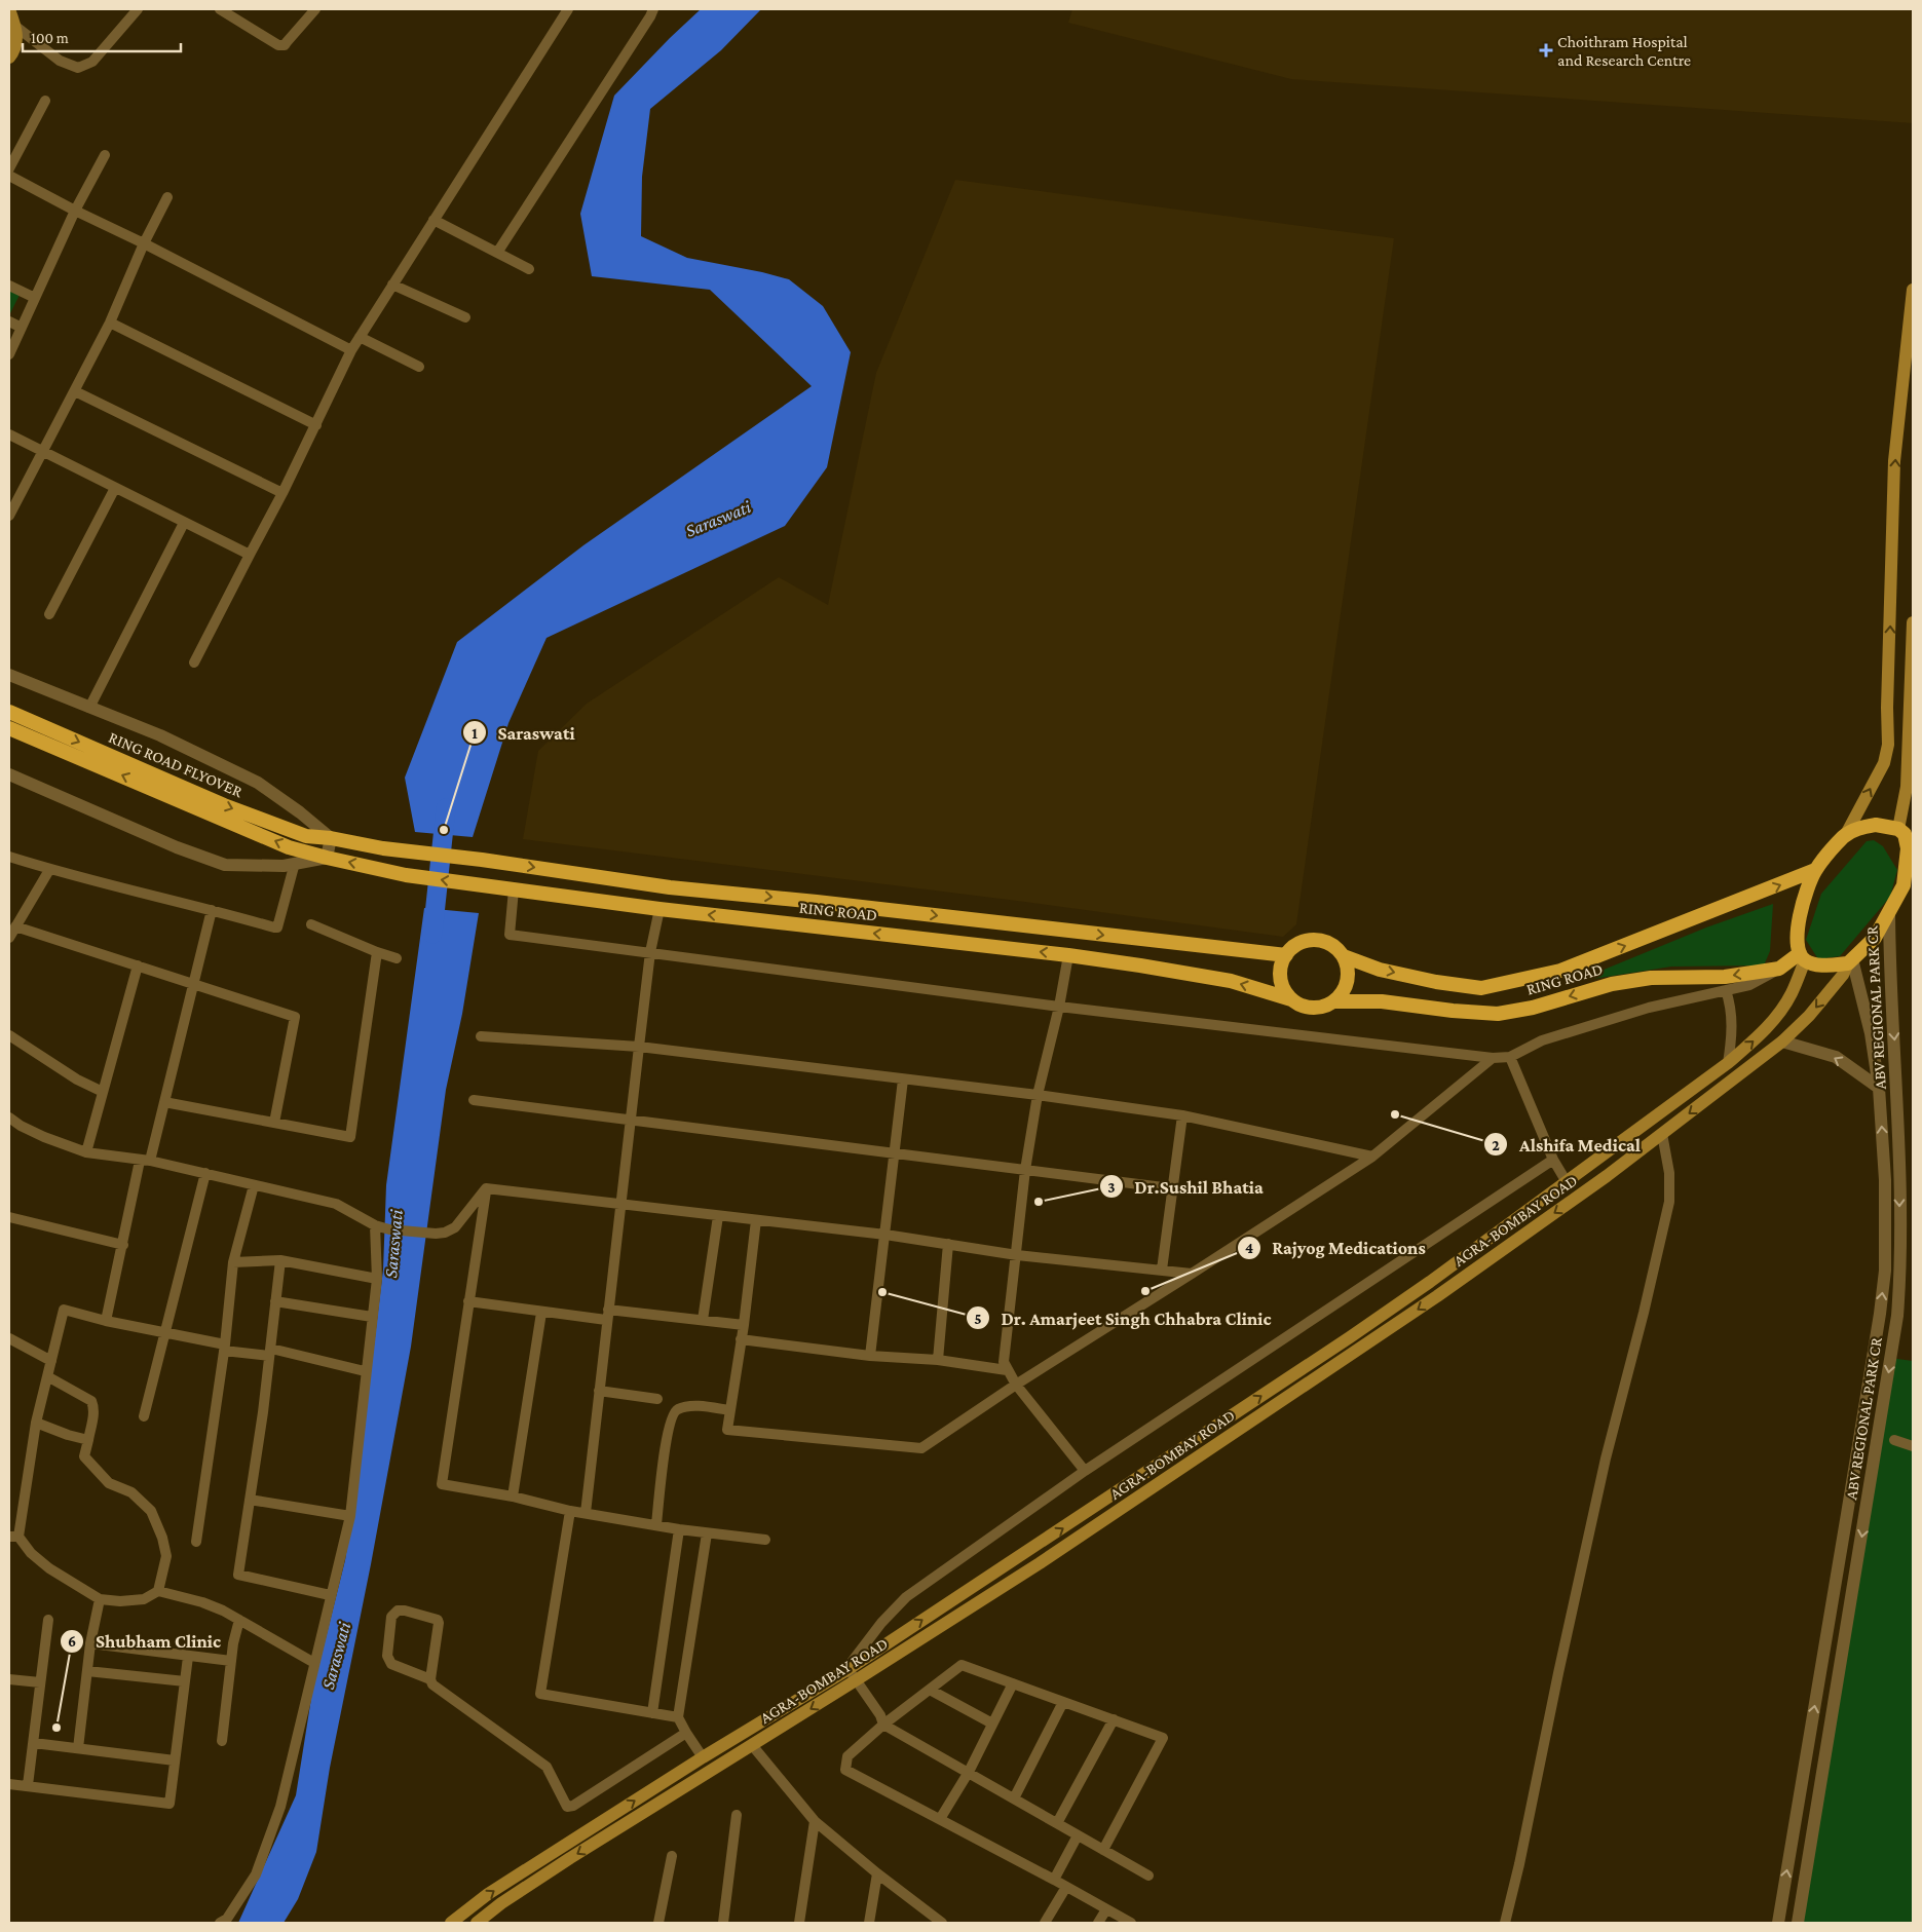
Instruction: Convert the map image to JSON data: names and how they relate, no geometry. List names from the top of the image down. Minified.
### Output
{"streets":{"highway":["RING ROAD FLYOVER","RING ROAD"],"main road":["AGRA-BOMBAY ROAD"],"street":["ABV REGIONAL PARK CR"]},"crossings":[["RING ROAD FLYOVER","RING ROAD"],["RING ROAD","AGRA-BOMBAY ROAD"]],"water":["Saraswati"],"places":{"health":["Choithram Hospital and Research Centre"],"other":["Saraswati","Alshifa Medical","Dr.Sushil Bhatia","Rajyog Medications","Dr. Amarjeet Singh Chhabra Clinic","Shubham Clinic"]},"scale_bar":"100 m"}
